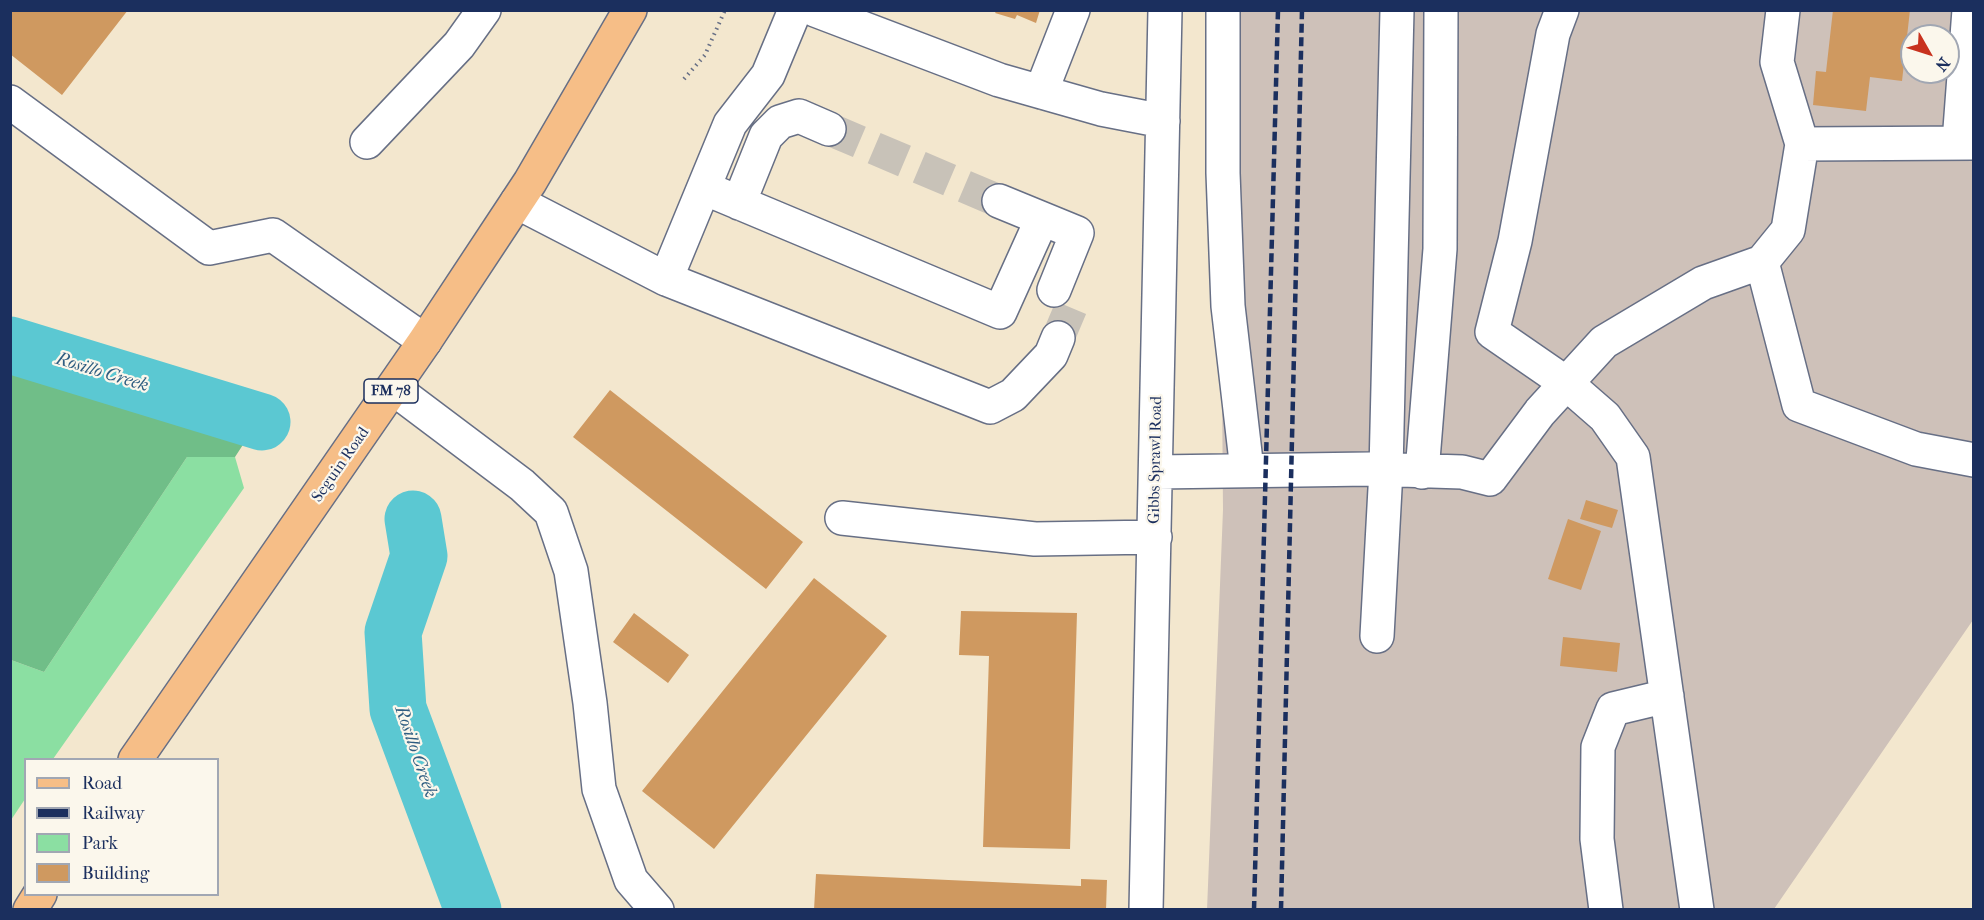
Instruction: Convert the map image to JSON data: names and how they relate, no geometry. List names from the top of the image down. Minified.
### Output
{"streets":{"main road":["FM 78","Seguin Road"],"street":["Gibbs Sprawl Road"]},"water":["Rosillo Creek"],"legend":["Road","Railway","Park","Building"],"north":"bottom right"}
